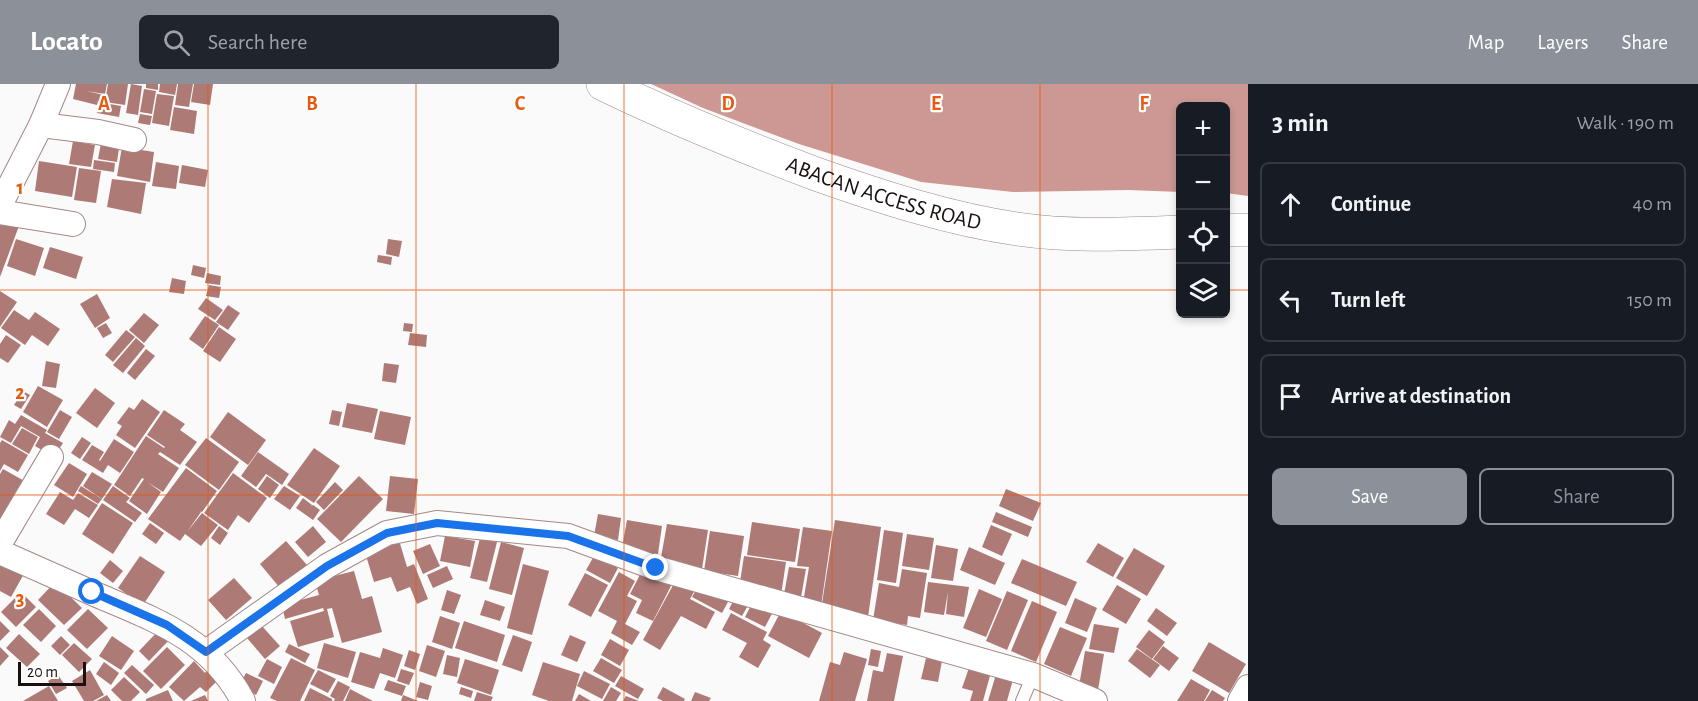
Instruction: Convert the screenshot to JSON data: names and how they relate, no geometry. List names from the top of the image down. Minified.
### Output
{"streets":{"street":["ABACAN ACCESS ROAD"]},"scale_bar":"20 m","page":{"header":"Locato","search":"Search here","nav":["Map","Layers","Share"],"heading":["3 min","Walk · 190 m"],"map_buttons":["+","−"],"list":[["Continue","40 m"],["Turn left","150 m"],"Arrive at destination"],"buttons":["Save","Share"],"scale":"20 m"},"grid":{"columns":["A","B","C","D","E","F"],"rows":["1","2","3"]}}
